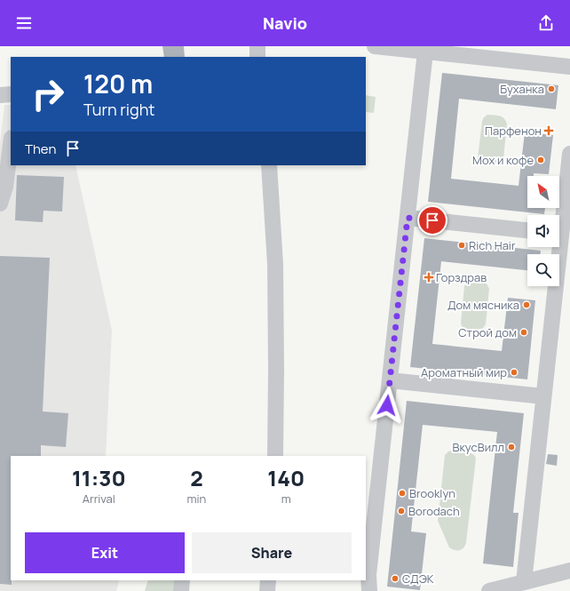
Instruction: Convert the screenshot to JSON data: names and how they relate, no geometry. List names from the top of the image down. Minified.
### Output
{"places":{"other":["Буханка","Мох и кофе","Rich Hair","Дом мясника","Строй дом","Ароматный мир","ВкусВилл","Brooklyn","Borodach","СДЭК"],"health":["Парфенон","Горздрав"]},"north":"top left","page":{"header":"Navio","turn":["120 m","Turn right"],"then":"Then","eta":["11:30","Arrival","2","min","140","m"],"buttons":["Exit","Share"]}}
